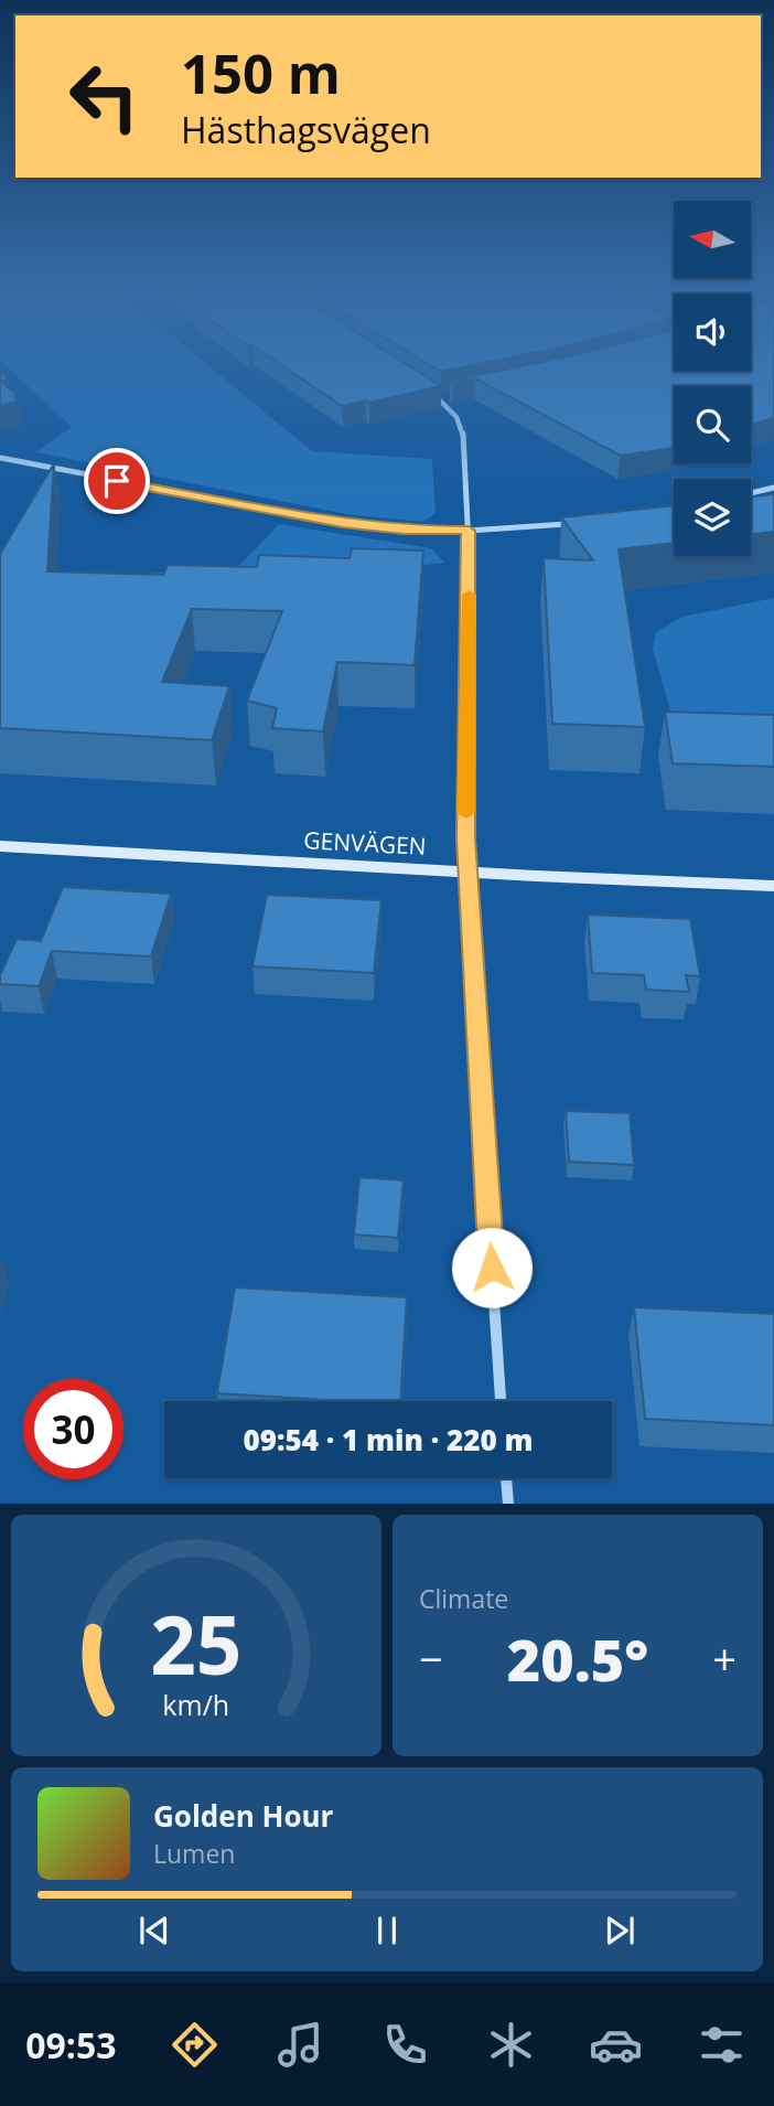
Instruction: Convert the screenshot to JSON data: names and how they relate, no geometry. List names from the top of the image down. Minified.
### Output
{"streets":{"street":["GENVÄGEN"]},"north":"left","page":{"turn":["150 m","Hästhagsvägen"],"limit":"30","trip":"09:54 · 1 min · 220 m","tile":"Climate","heat":["−","20.5°","+"],"song":["Golden Hour","Lumen"],"tabs":"09:53","gauge":["25","km/h"]}}
